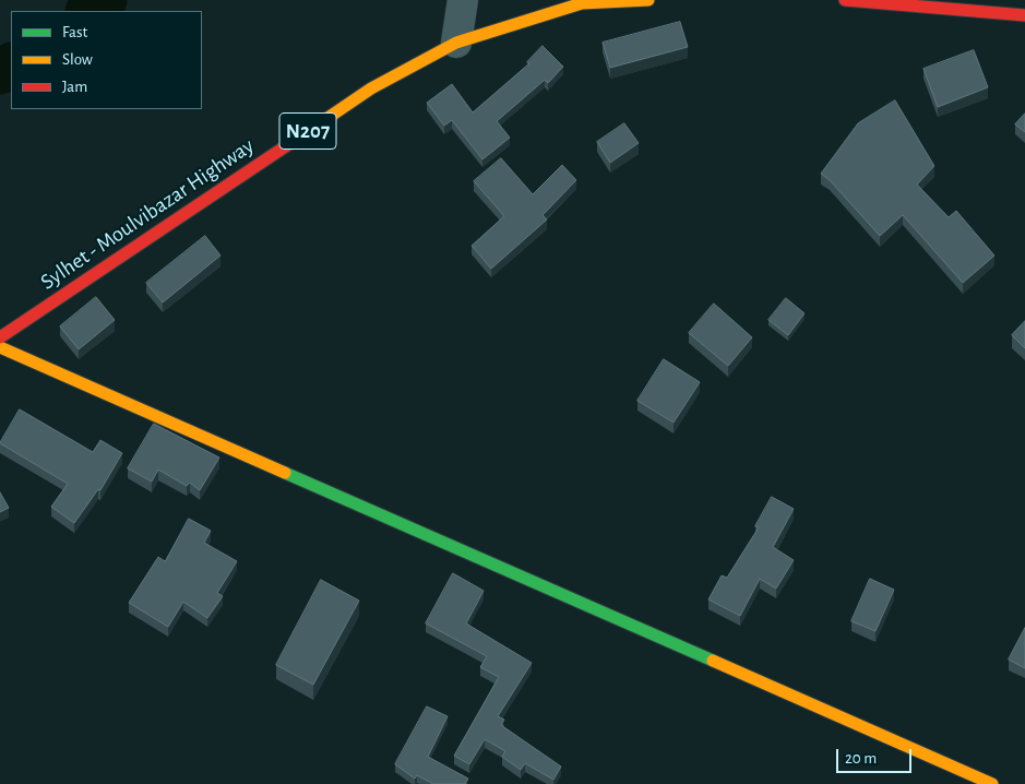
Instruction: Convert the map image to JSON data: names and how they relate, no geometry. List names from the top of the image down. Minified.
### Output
{"streets":{"main road":["N207","Sylhet - Moulvibazar Highway"]},"legend":["Fast","Slow","Jam"],"scale_bar":"20 m"}
